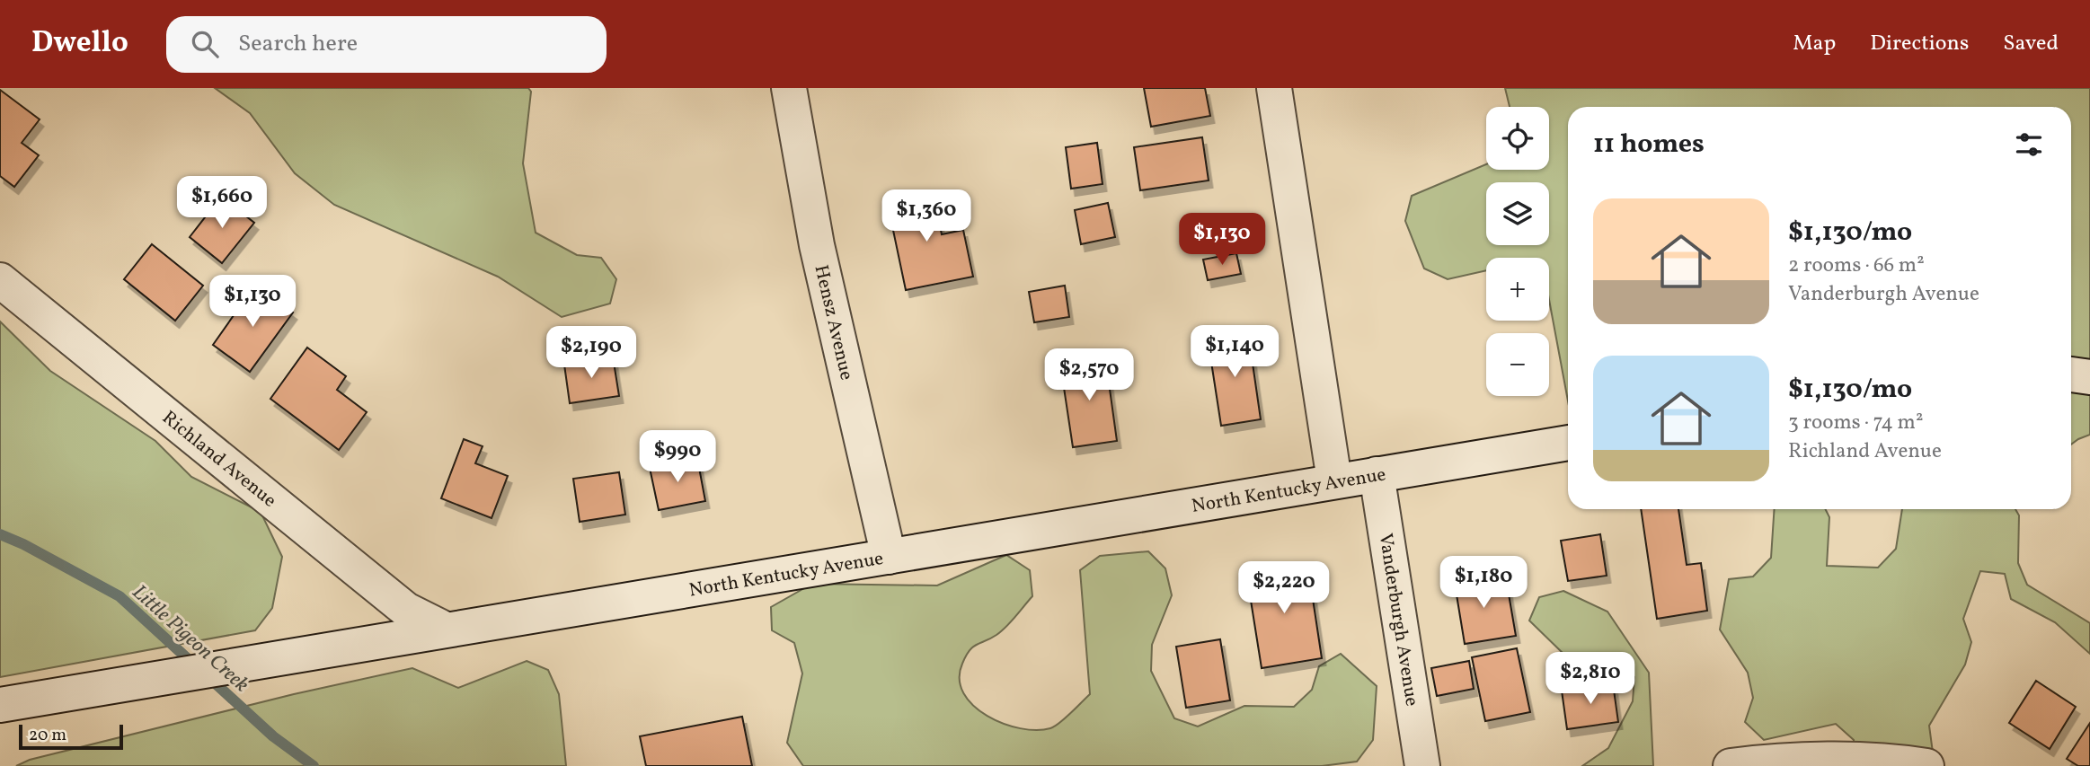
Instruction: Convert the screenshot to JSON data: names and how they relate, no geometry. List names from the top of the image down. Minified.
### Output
{"streets":{"street":["Hensz Avenue","Richland Avenue","North Kentucky Avenue","Vanderburgh Avenue"]},"crossings":[["Hensz Avenue","North Kentucky Avenue"],["Richland Avenue","North Kentucky Avenue"],["North Kentucky Avenue","Vanderburgh Avenue"]],"water":["Little Pigeon Creek"],"scale_bar":"20 m","page":{"header":"Dwello","search":"Search here","nav":["Map","Directions","Saved"],"map_buttons":["+","−"],"heading":"11 homes","price":["$1,660","$1,360","$1,130","$1,130","$1,140","$2,190","$2,570","$990","$1,180","$2,220","$2,810"],"list":[{"name":"$1,130/mo","note":"2 rooms · 66 m² · Vanderburgh Avenue"},{"name":"$1,130/mo","note":"3 rooms · 74 m² · Richland Avenue"}],"scale":"20 m"}}
